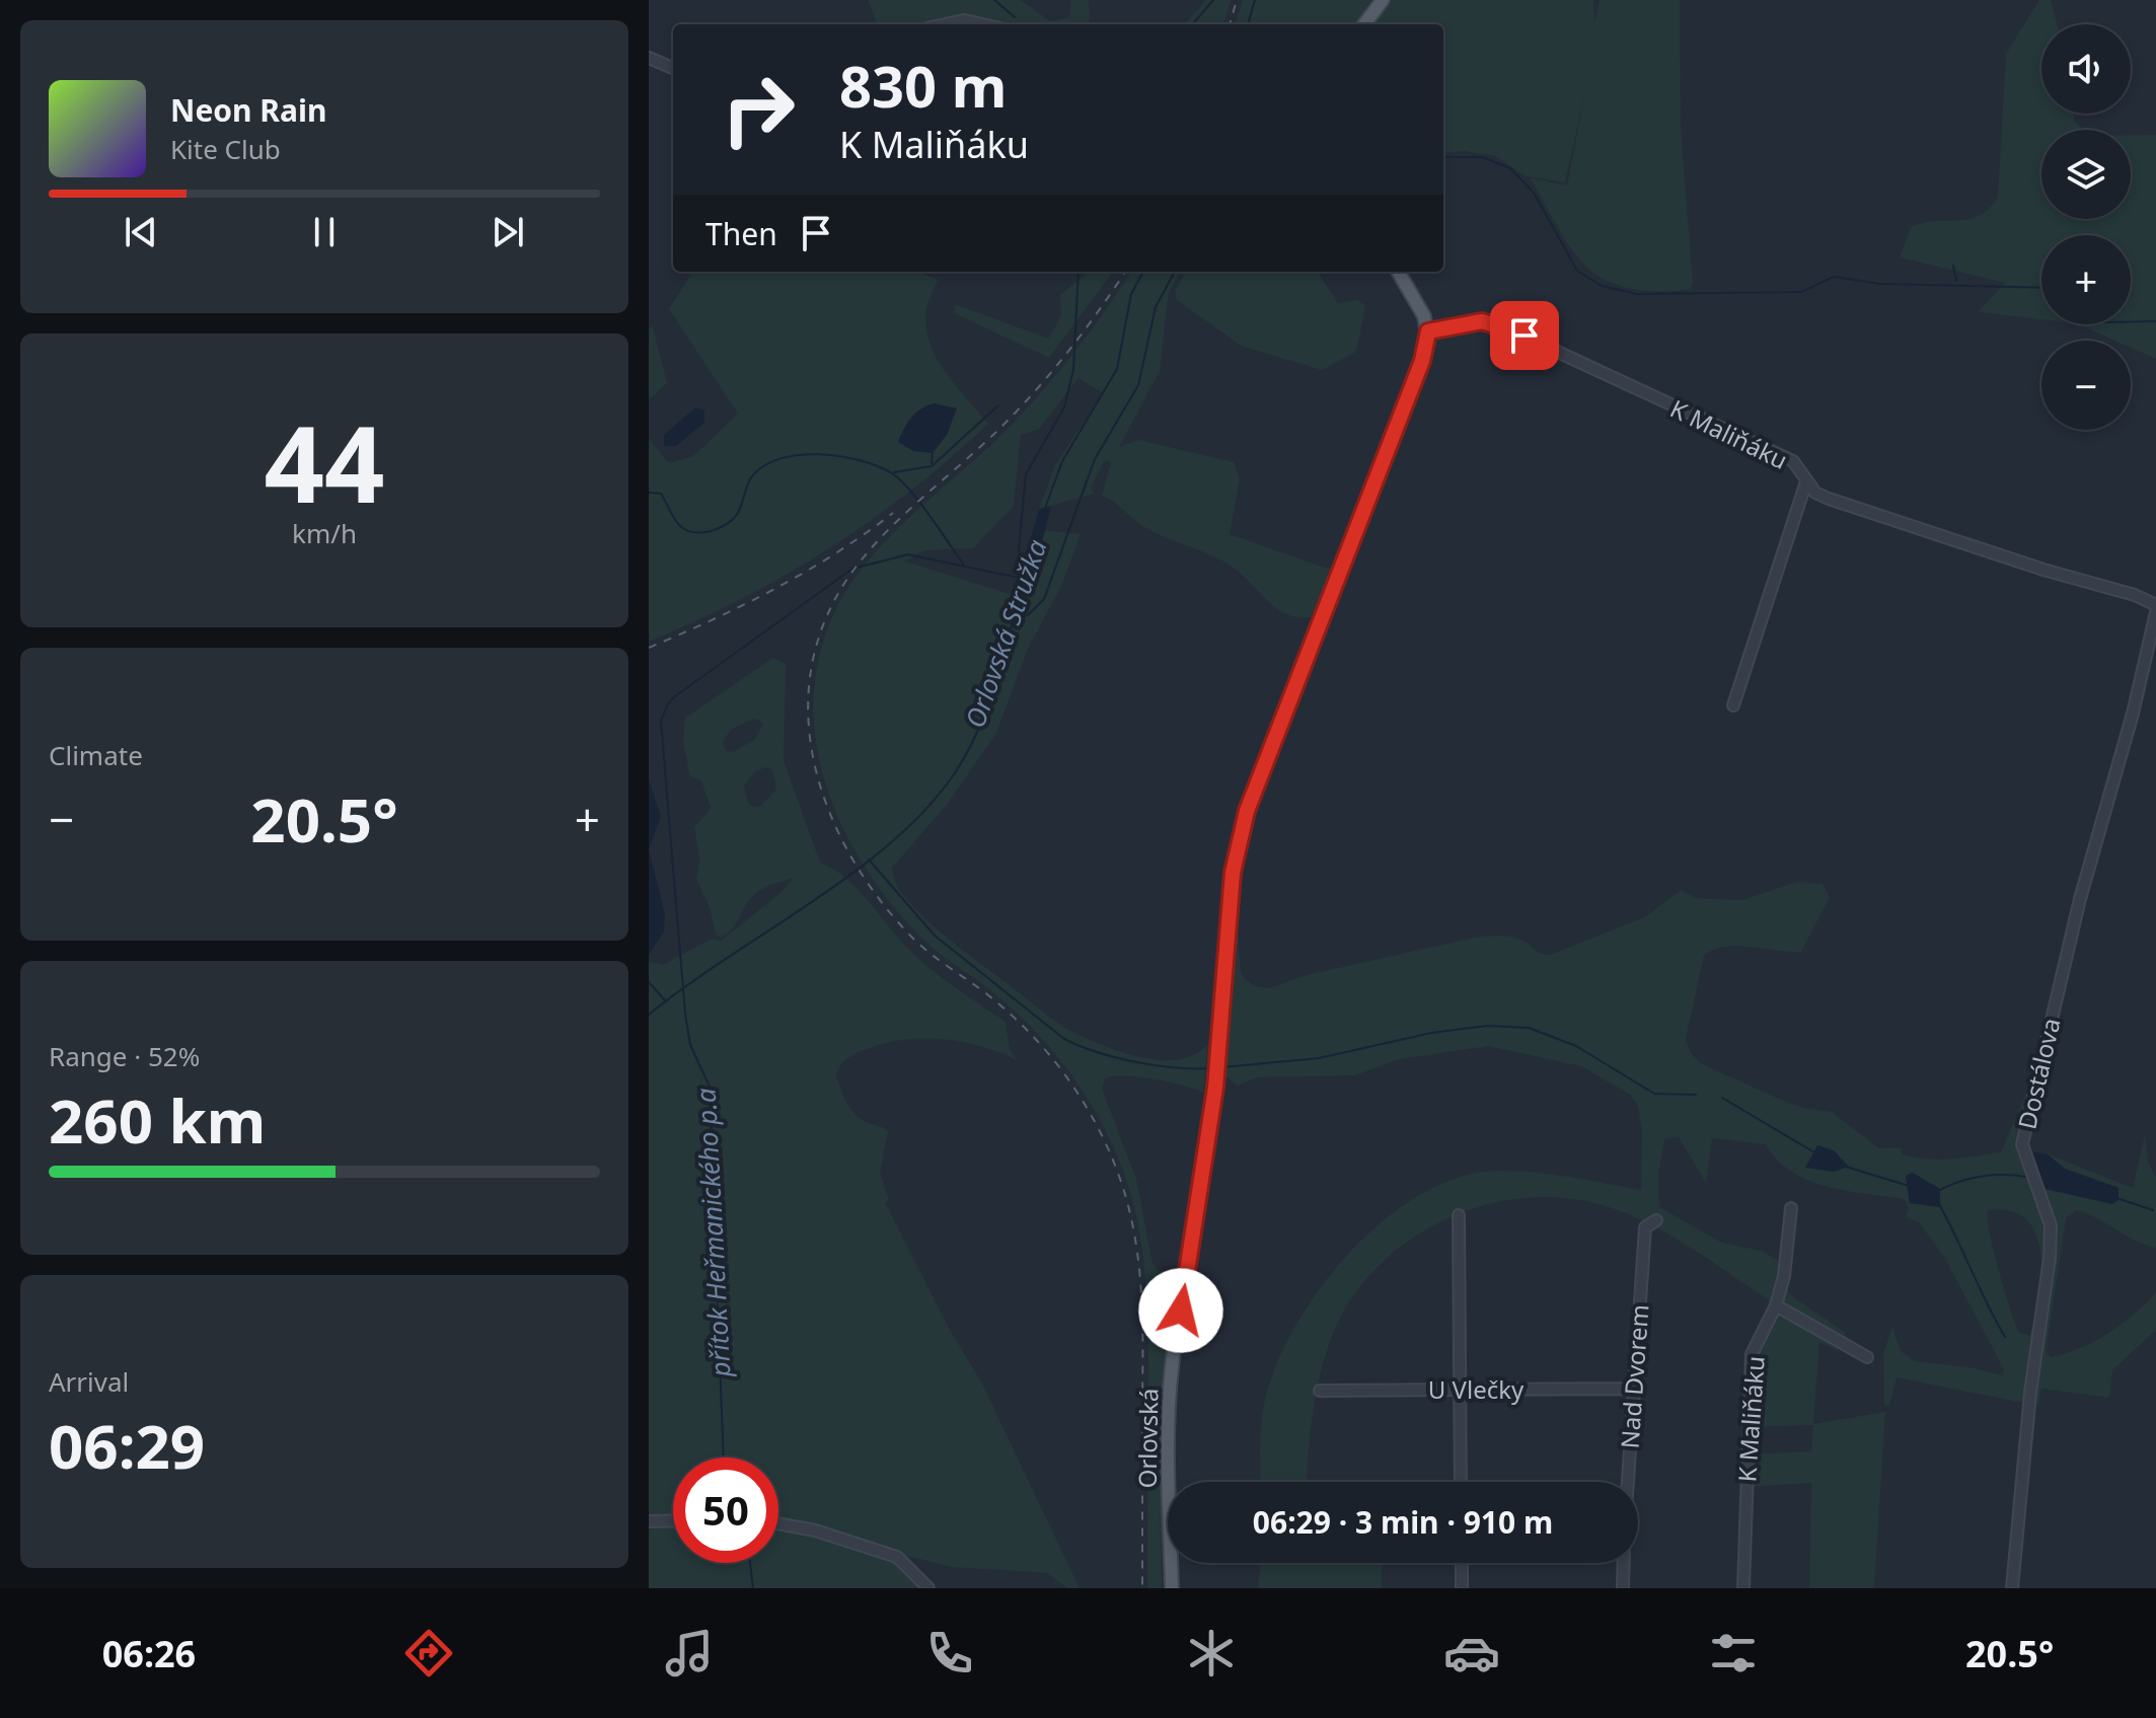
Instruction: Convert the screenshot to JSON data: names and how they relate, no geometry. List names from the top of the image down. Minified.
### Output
{"streets":{"main road":["Orlovská"],"street":["K Maliňáku","Dostálova","Nad Dvorem","U Vlečky"]},"crossings":[["K Maliňáku","Orlovská"],["Nad Dvorem","U Vlečky"]],"water":["Orlovská Stružka","přítok Heřmanického p.a"],"page":{"map_buttons":["+","−"],"turn":["830 m","K Maliňáku"],"song":["Neon Rain","Kite Club"],"then":"Then","tile":[["44","km/h"],"Climate",["Range · 52%","260 km"],["Arrival","06:29"]],"heat":["−","20.5°","+"],"limit":"50","trip":"06:29 · 3 min · 910 m","tabs":["06:26","20.5°"]}}
